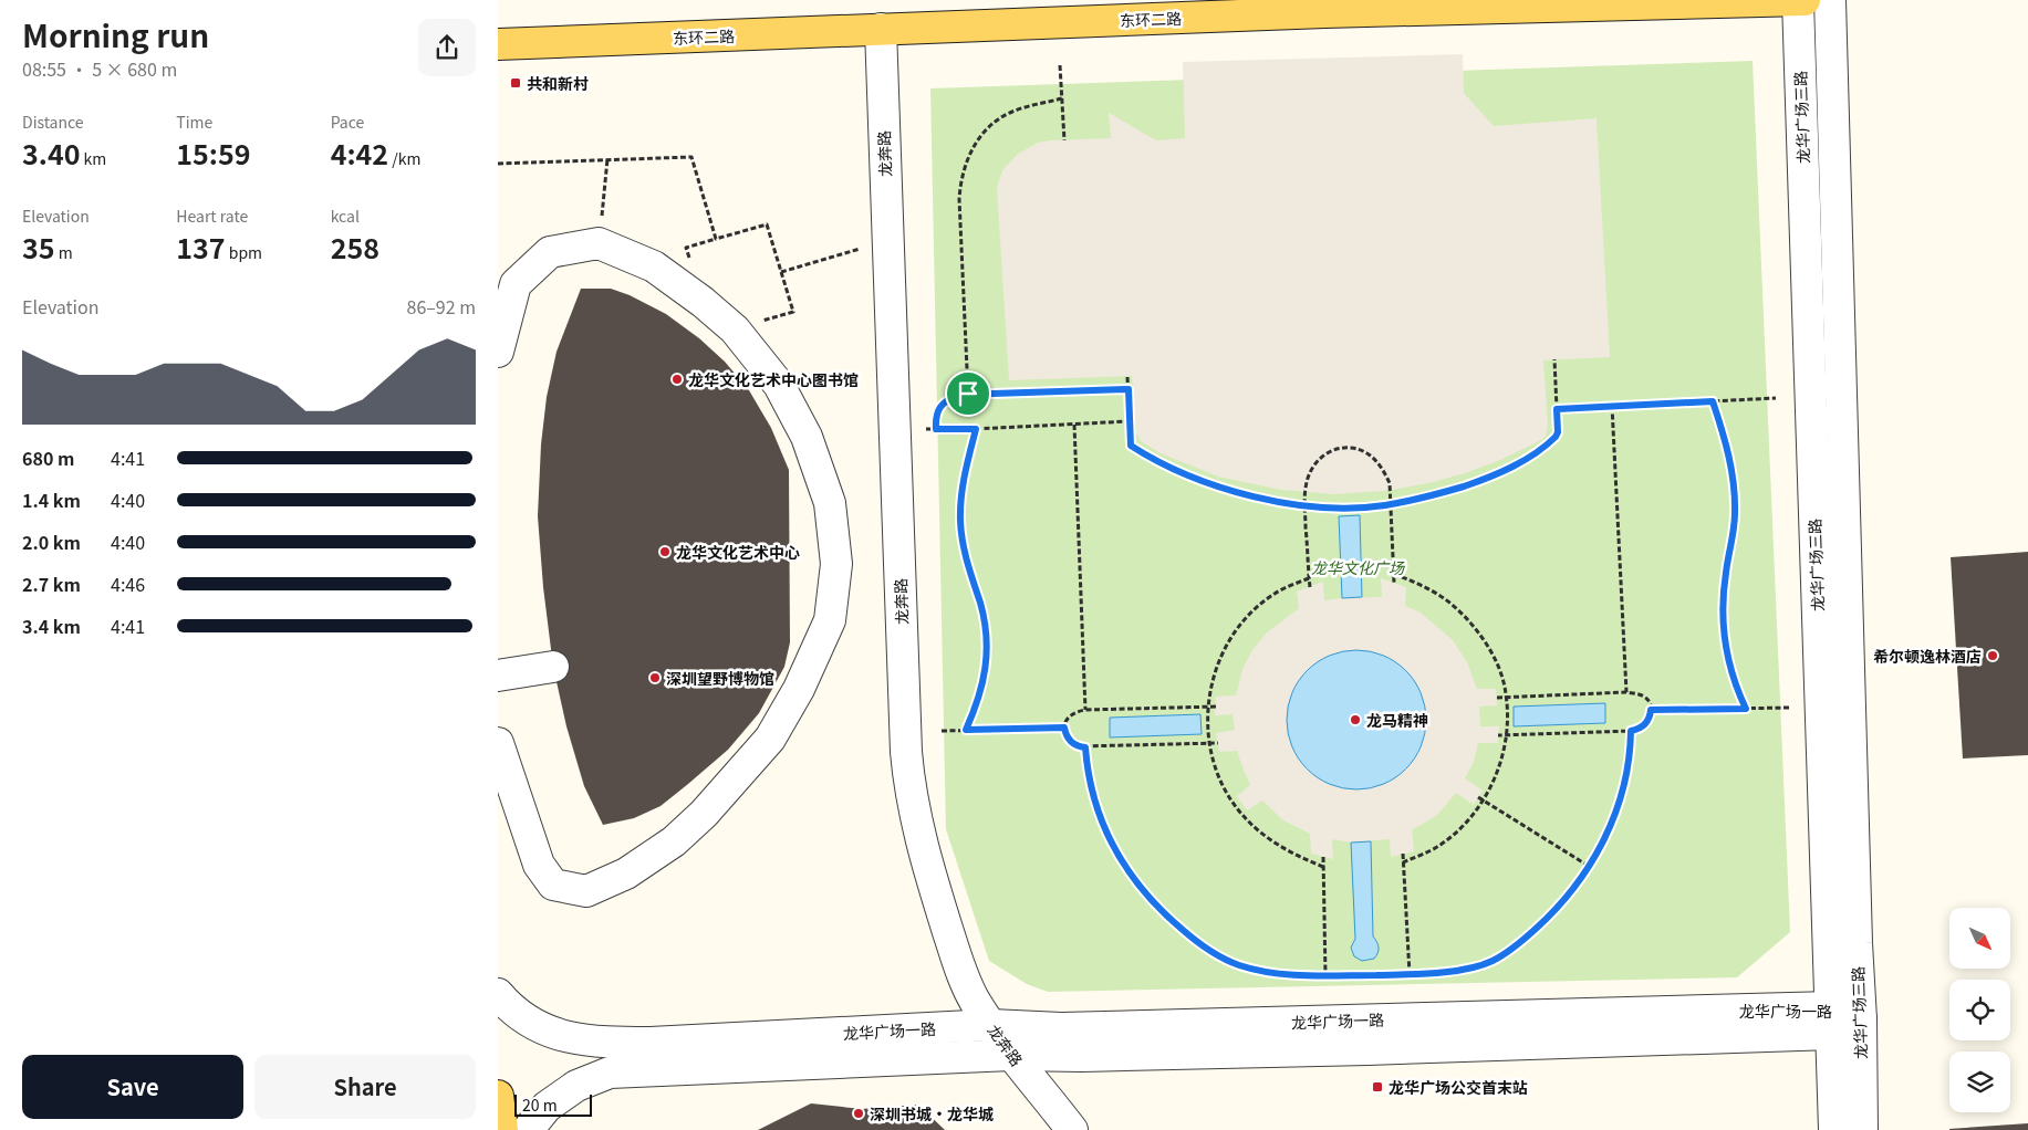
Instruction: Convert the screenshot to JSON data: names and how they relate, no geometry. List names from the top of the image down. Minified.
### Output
{"streets":{"main road":["东环二路"],"street":["龙华广场三路","龙奔路","龙华广场一路"]},"crossings":[["东环二路","龙华广场三路"],["东环二路","龙奔路"],["龙华广场三路","龙华广场一路"],["龙奔路","龙华广场一路"]],"parks":["龙华文化广场"],"places":{"transit":["共和新村","龙华广场公交首末站"],"other":["龙华文化艺术中心图书馆","龙华文化艺术中心","希尔顿逸林酒店","深圳望野博物馆","龙马精神","深圳书城·龙华城"]},"scale_bar":"20 m","north":"bottom right","page":{"heading":["Morning run","08:55 · 5 × 680 m"],"stats":[["Distance","3.40 km"],["Time","15:59"],["Pace","4:42 /km"],["Elevation","35 m"],["Heart rate","137 bpm"],["kcal","258"]],"chart":["Elevation","86–92 m"],"list":[{"name":"680 m","note":"4:41"},{"name":"1.4 km","note":"4:40"},{"name":"2.0 km","note":"4:40"},{"name":"2.7 km","note":"4:46"},{"name":"3.4 km","note":"4:41"}],"buttons":["Save","Share"],"scale":"20 m"}}
